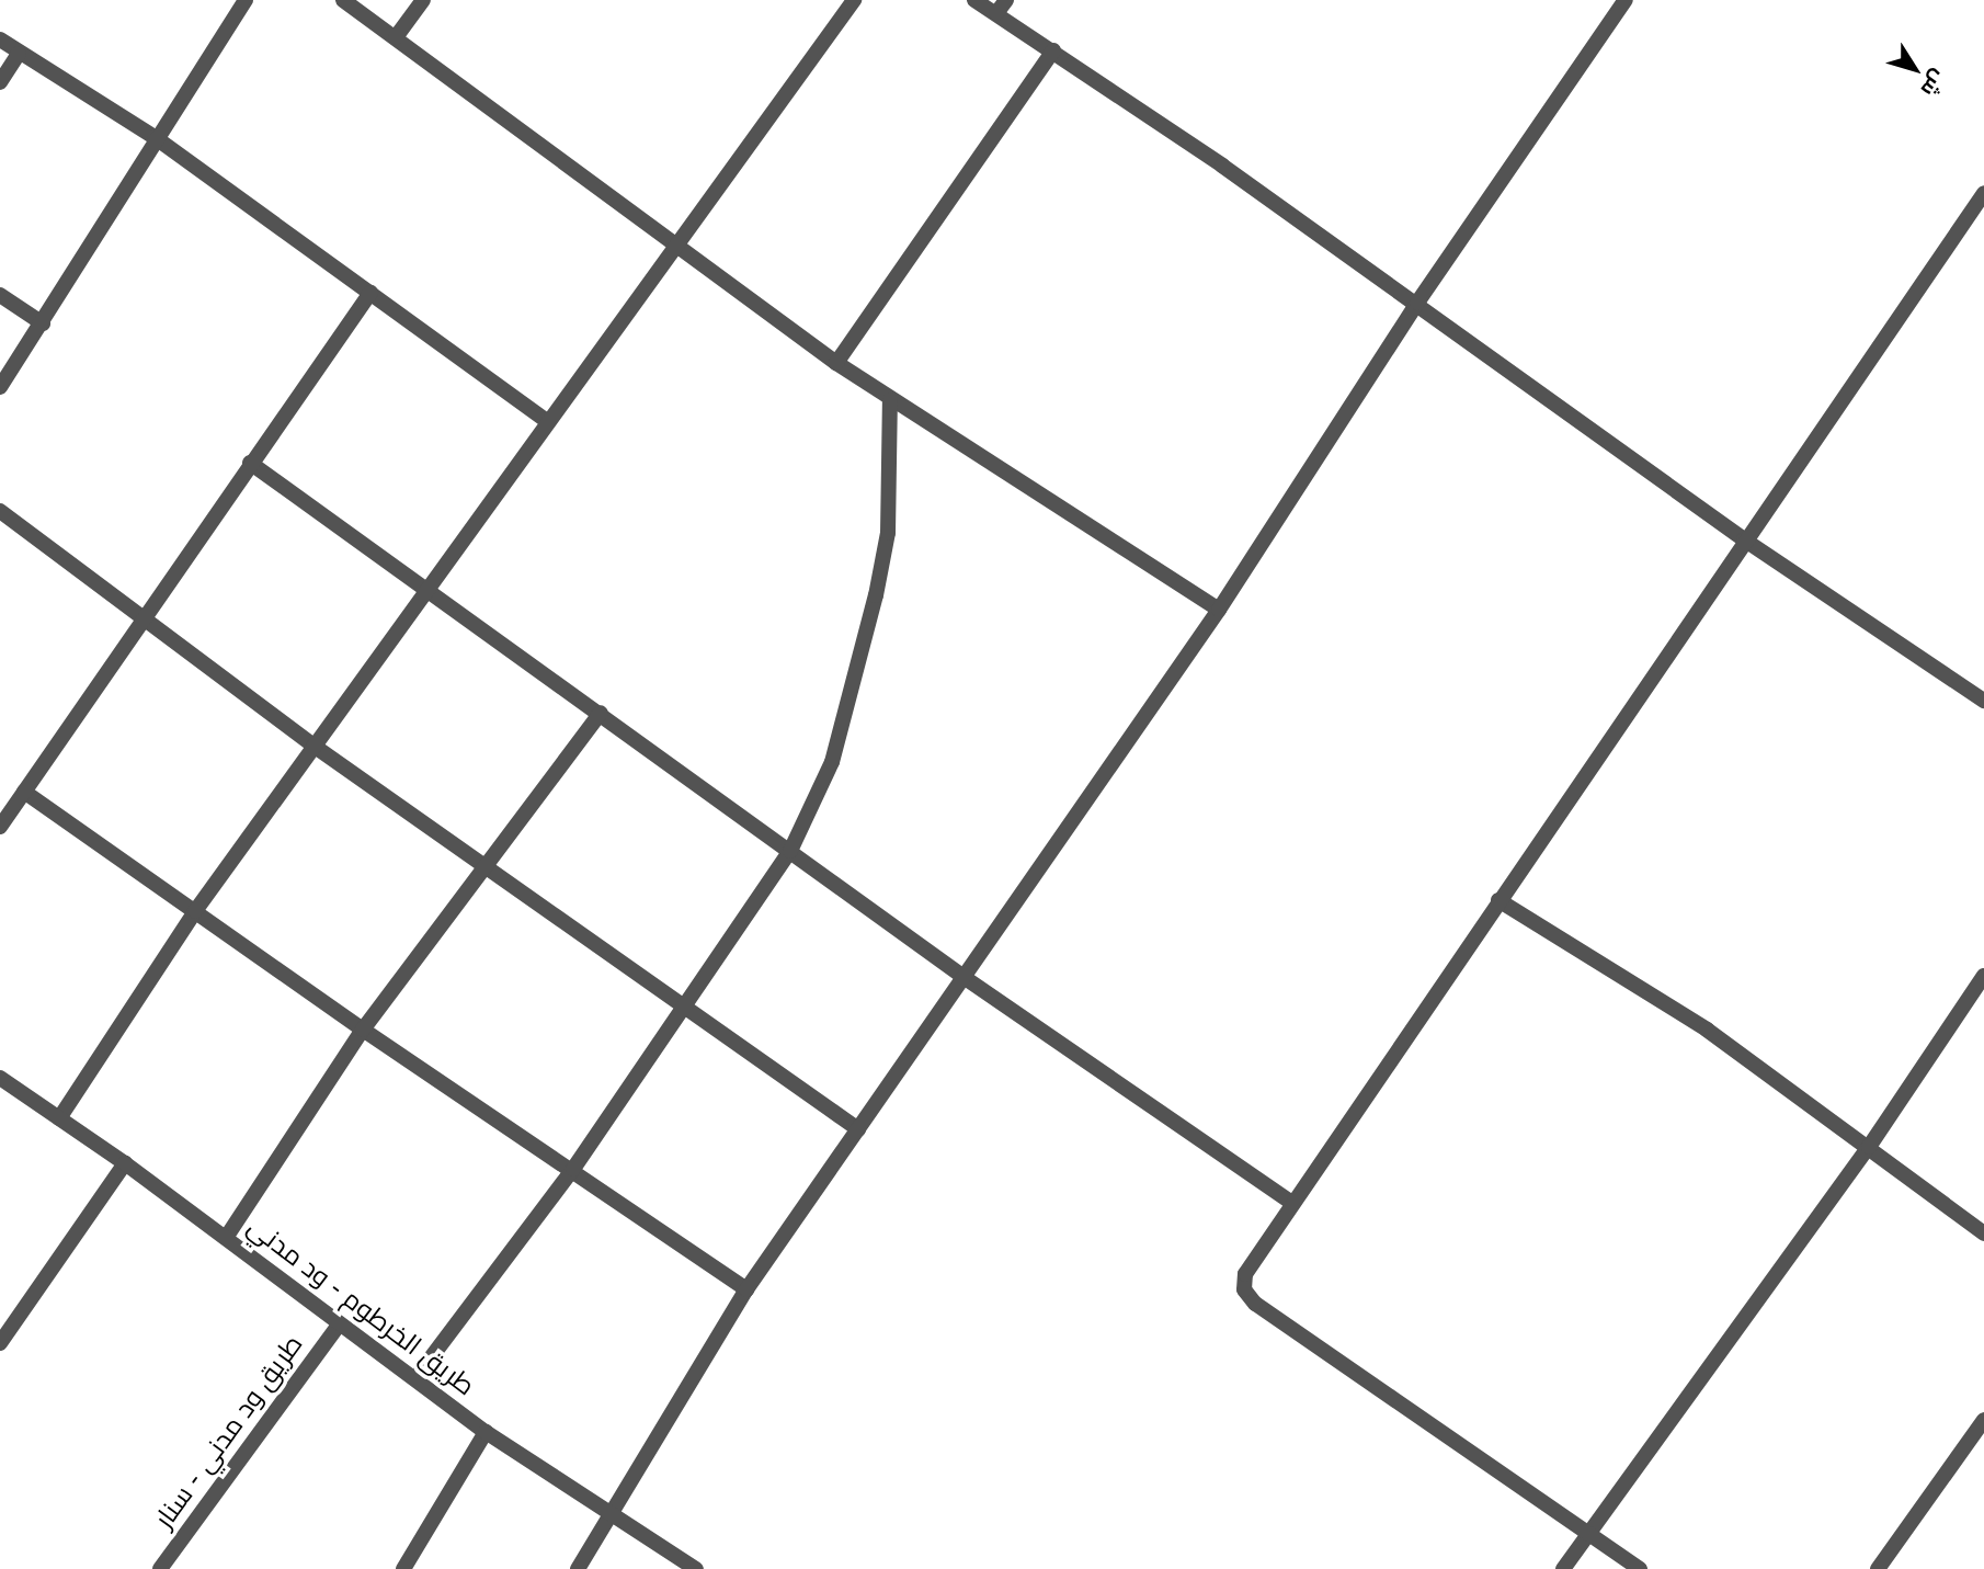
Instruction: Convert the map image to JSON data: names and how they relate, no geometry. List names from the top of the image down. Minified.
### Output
{"streets":{"street":["طريق الخرطوم - ود مدني","طريق ود مدني - سنار"]},"crossings":[["طريق الخرطوم - ود مدني","طريق ود مدني - سنار"]],"north":"bottom right"}
